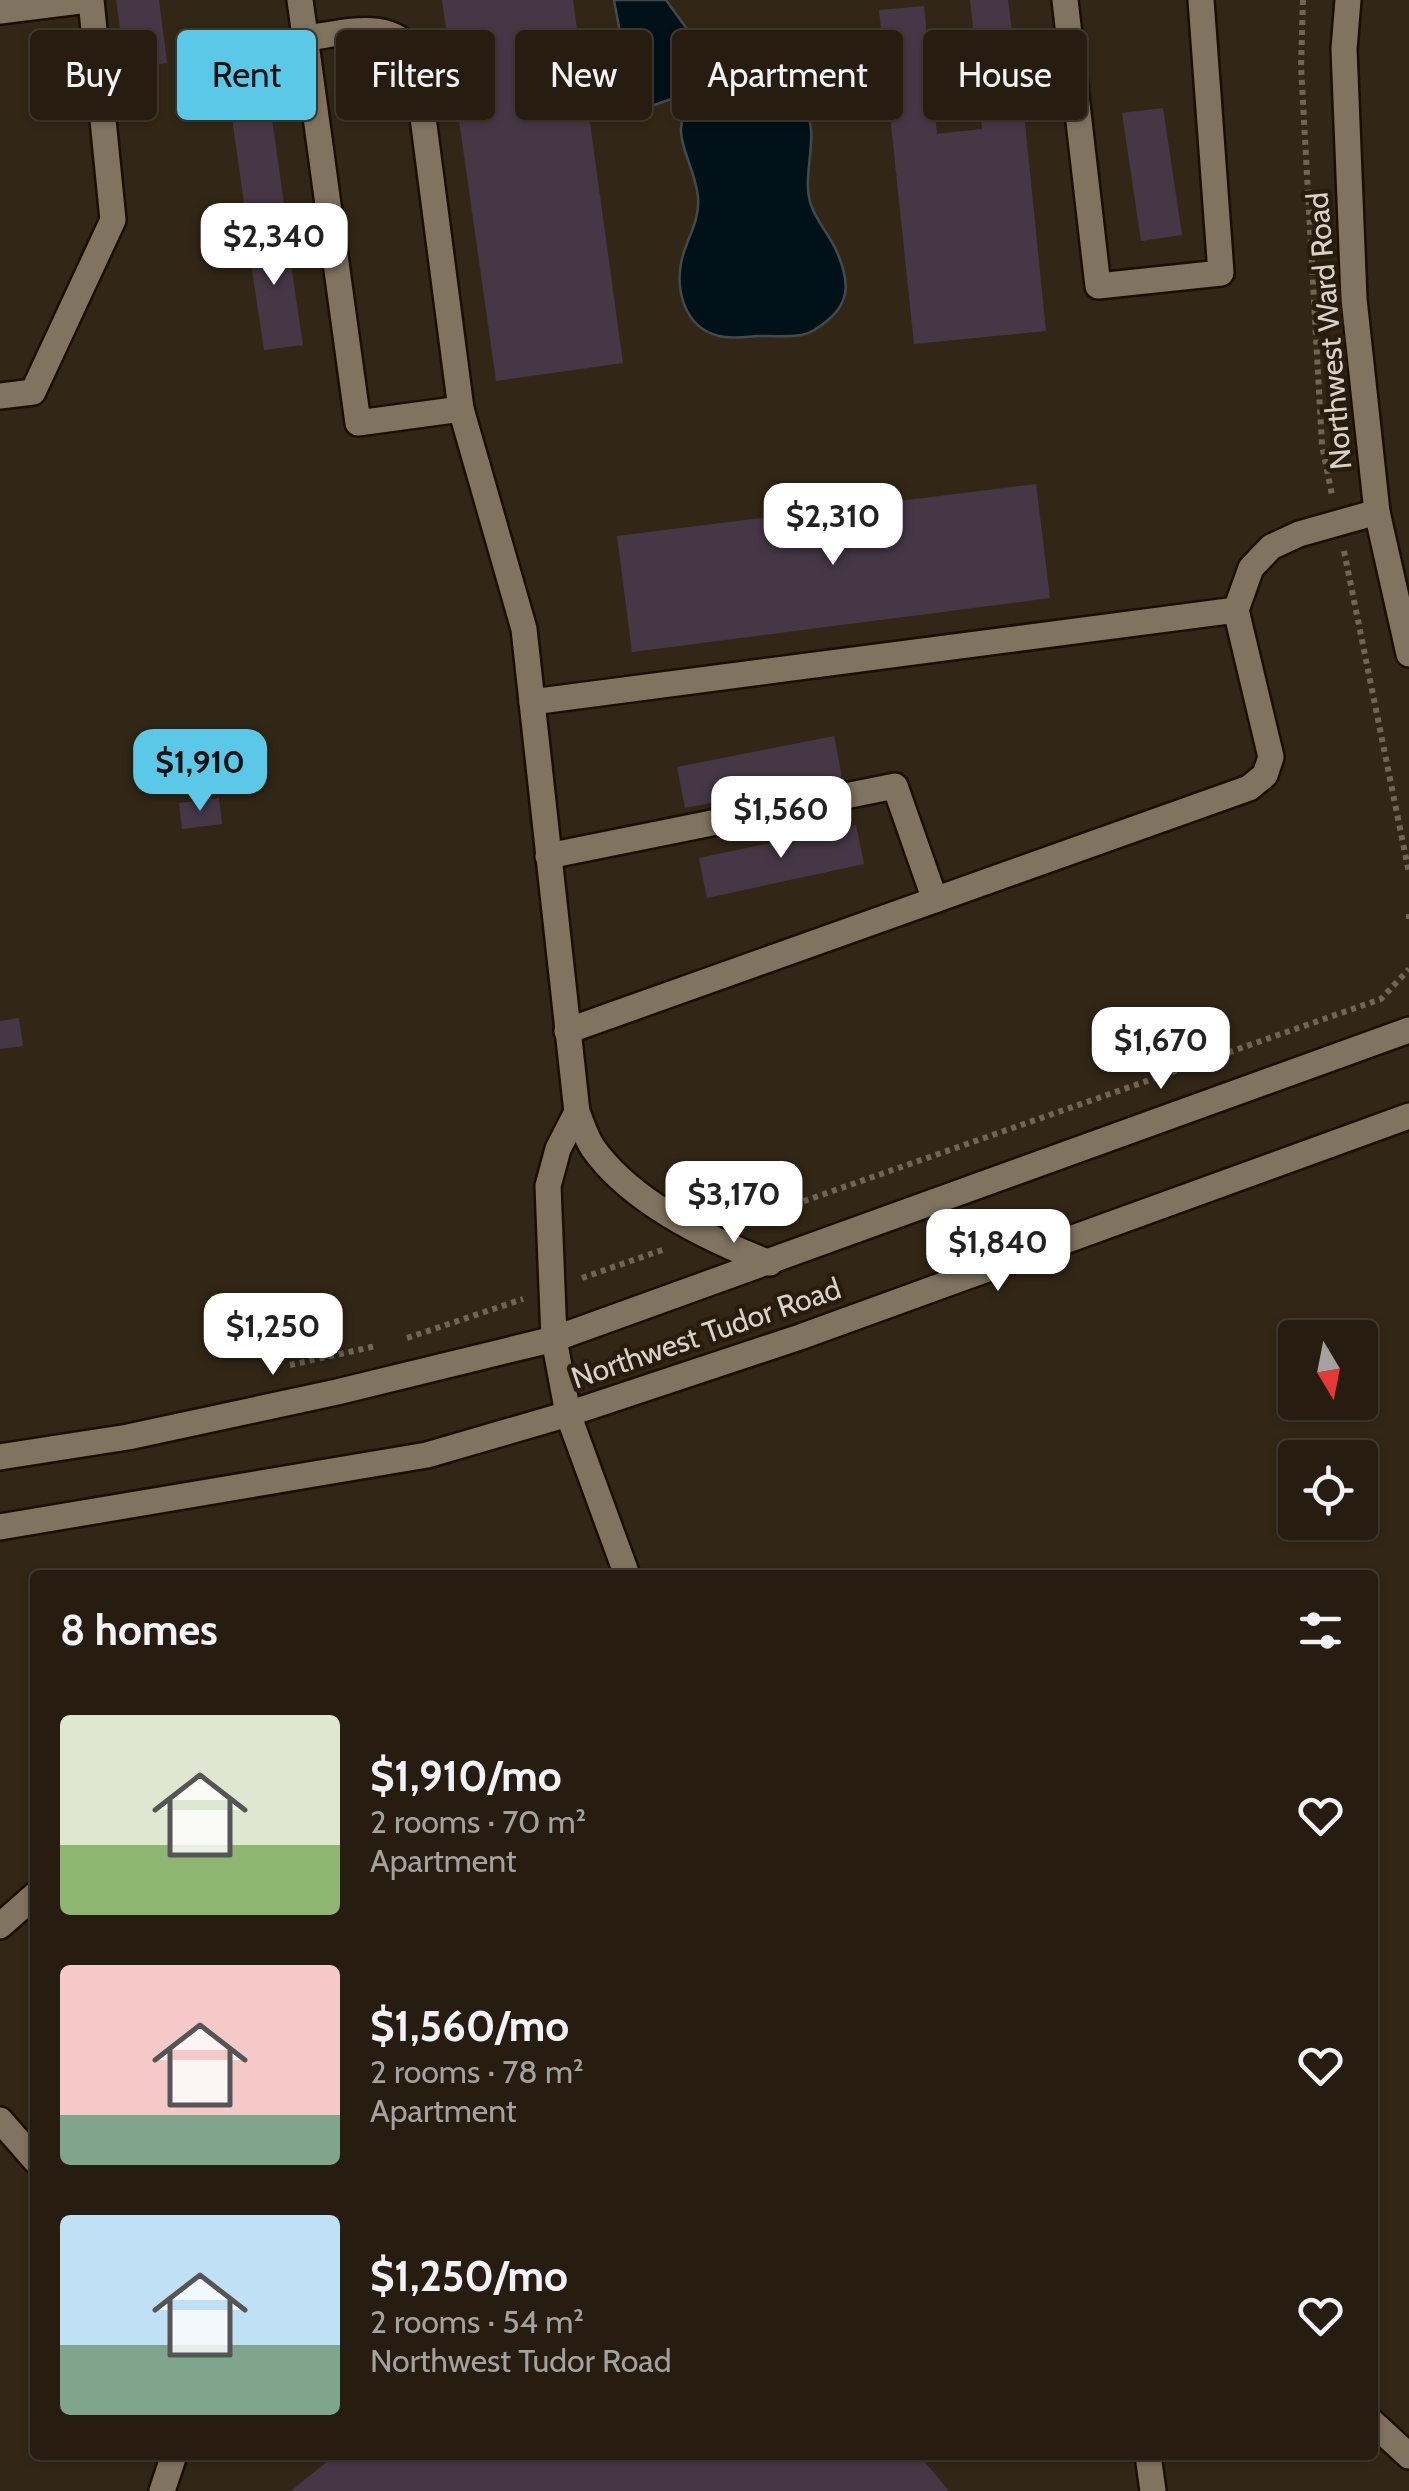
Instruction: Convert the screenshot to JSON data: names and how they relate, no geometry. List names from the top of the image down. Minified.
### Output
{"streets":{"street":["Northwest Ward Road","Northwest Tudor Road"]},"north":"bottom","page":{"chip":["Buy","Rent","Filters","New","Apartment","House"],"price":["$2,340","$2,310","$1,910","$1,560","$1,670","$3,170","$1,840","$1,250"],"heading":"8 homes","list":[{"name":"$1,910/mo","note":"2 rooms · 70 m² · Apartment"},{"name":"$1,560/mo","note":"2 rooms · 78 m² · Apartment"},{"name":"$1,250/mo","note":"2 rooms · 54 m² · Northwest Tudor Road"}]}}
